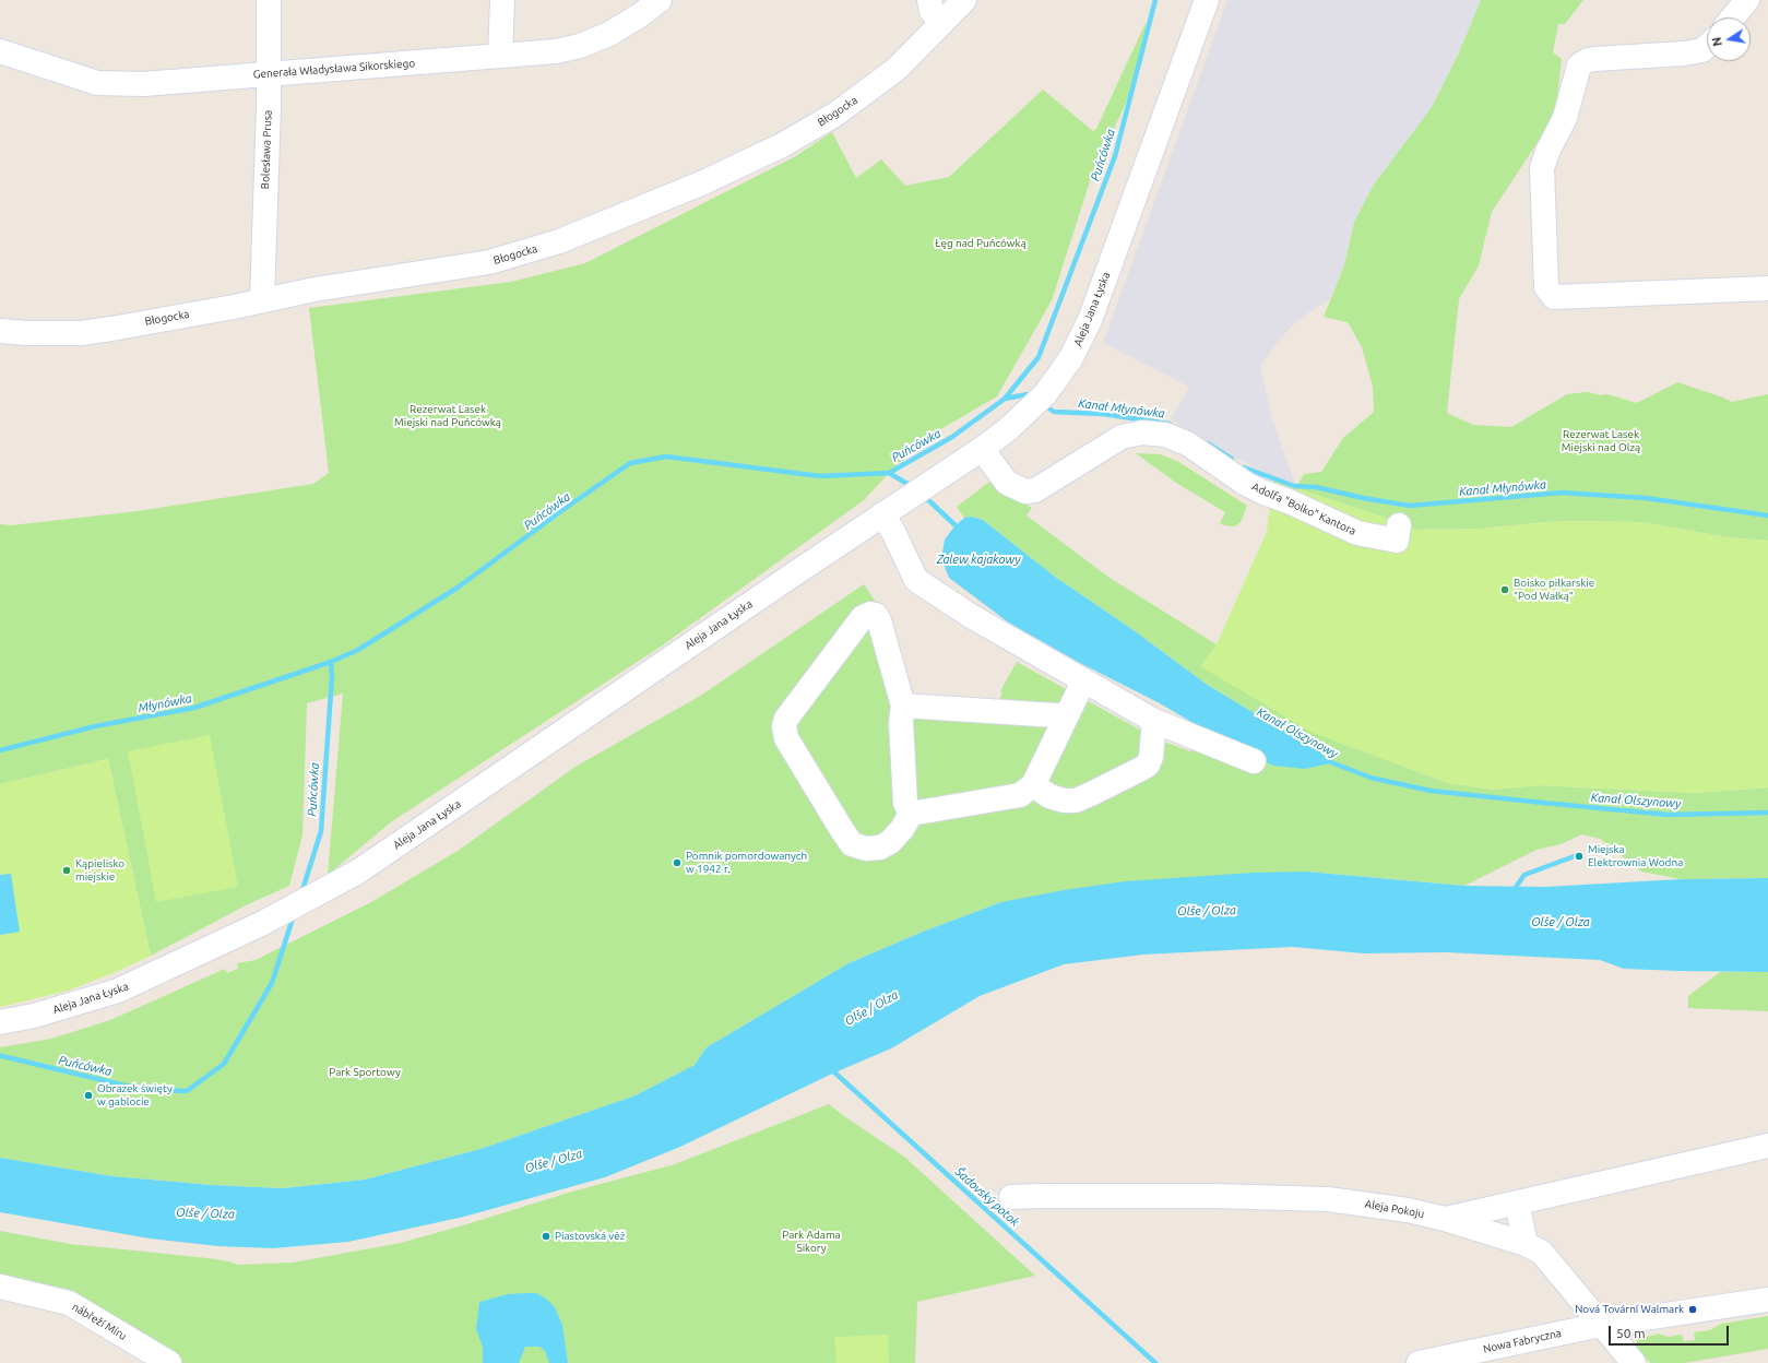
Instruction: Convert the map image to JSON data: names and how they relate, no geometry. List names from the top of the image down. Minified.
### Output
{"streets":{"street":["Generała Władysława Sikorskiego","Błogocka","Bolesława Prusa","Aleja Jana Łyska","Adolfa \"Bolko\" Kantora","Aleja Pokoju","nábřeží Míru","Nowa Fabryczna"]},"crossings":[["Generała Władysława Sikorskiego","Bolesława Prusa"],["Błogocka","Bolesława Prusa"],["Aleja Jana Łyska","Adolfa \"Bolko\" Kantora"]],"water":["Puńcówka","Kanał Młynówka","Zalew kajakowy","Młynówka","Kanał Olszynowy","Olše / Olza","Šadovský potok"],"parks":["Łęg nad Puńcówką","Rezerwat Lasek Miejski nad Puńcówką","Rezerwat Lasek Miejski nad Olzą","Park Sportowy","Park Adama Sikory"],"places":["Boisko piłkarskie \"Pod Wałką\"","Miejska Elektrownia Wodna","Pomnik pomordowanych w 1942 r.","Kąpielisko miejskie","Obrazek święty w gablocie","Piastovská věž","Nová Tovární Walmark"],"scale_bar":"50 m","north":"left"}
